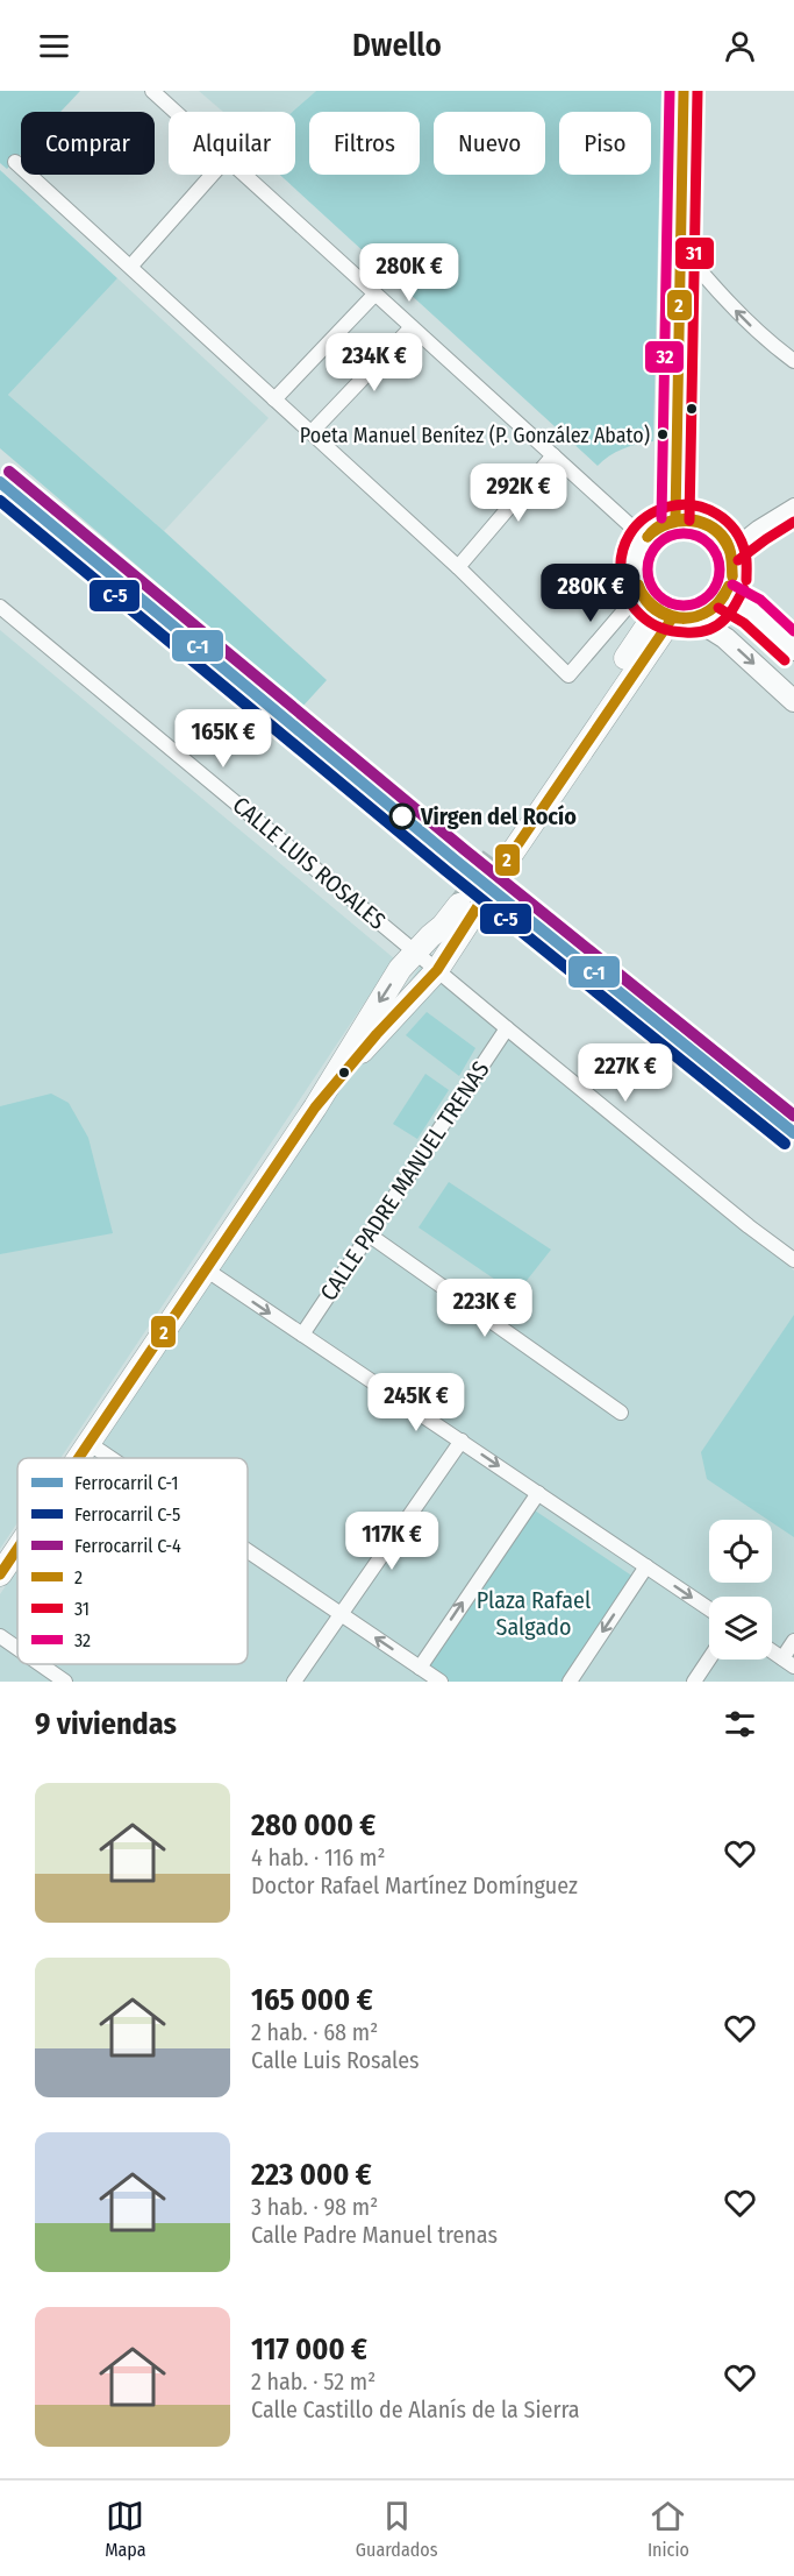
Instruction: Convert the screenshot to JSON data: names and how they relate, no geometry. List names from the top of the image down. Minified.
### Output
{"streets":{"street":["CALLE LUIS ROSALES","CALLE PADRE MANUEL TRENAS"]},"crossings":[["CALLE LUIS ROSALES","CALLE PADRE MANUEL TRENAS"]],"parks":["Plaza Rafael Salgado"],"places":["Poeta Manuel Benítez (P. González Abato)","Virgen del Rocío"],"lines":["transit line 2","transit line 31","transit line 32","rail line C-4","rail line C-1","rail line C-5"],"legend":["Ferrocarril C-1","Ferrocarril C-5","Ferrocarril C-4","2","31","32"],"page":{"header":"Dwello","chip":["Comprar","Alquilar","Filtros","Nuevo","Piso"],"price":["280K €","234K €","292K €","280K €","165K €","227K €","223K €","245K €","117K €"],"heading":"9 viviendas","list":[{"name":"280 000 €","note":"4 hab. · 116 m² · Doctor Rafael Martínez Domínguez"},{"name":"165 000 €","note":"2 hab. · 68 m² · Calle Luis Rosales"},{"name":"223 000 €","note":"3 hab. · 98 m² · Calle Padre Manuel trenas"},{"name":"117 000 €","note":"2 hab. · 52 m² · Calle Castillo de Alanís de la Sierra"}],"tabs":["Mapa","Guardados","Inicio"]}}
